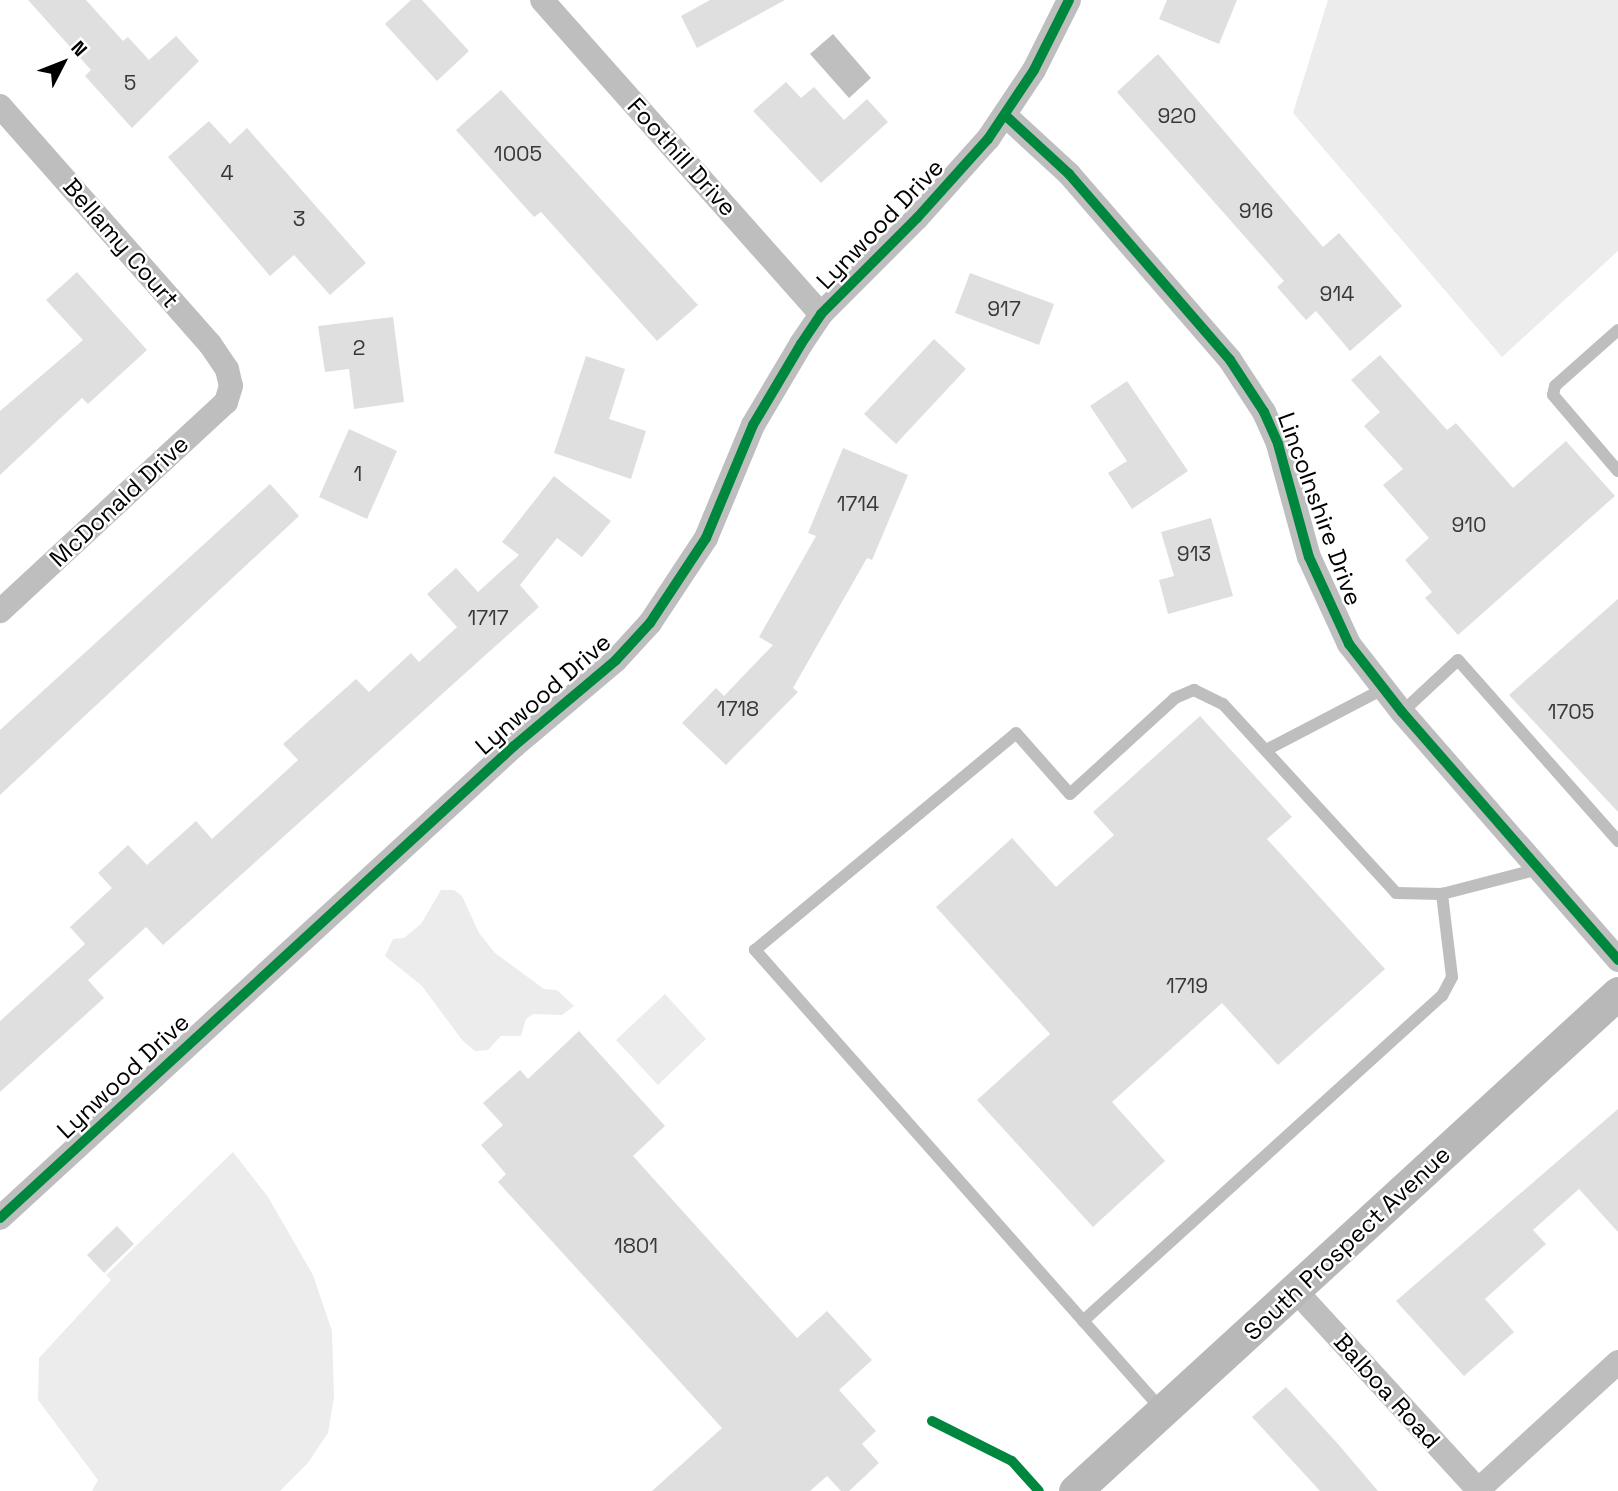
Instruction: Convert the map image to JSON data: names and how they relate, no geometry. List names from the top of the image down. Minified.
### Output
{"streets":{"main road":["South Prospect Avenue"],"street":["Foothill Drive","Lynwood Drive","Bellamy Court","McDonald Drive","Lincolnshire Drive","Balboa Road"]},"crossings":[["Foothill Drive","Lynwood Drive"],["Lynwood Drive","Lincolnshire Drive"],["Bellamy Court","McDonald Drive"],["South Prospect Avenue","Balboa Road"]],"house_numbers":["5","920","1005","4","916","3","914","917","2","1","1714","910","913","1717","1718","1705","1719","1801"],"north":"top right"}
